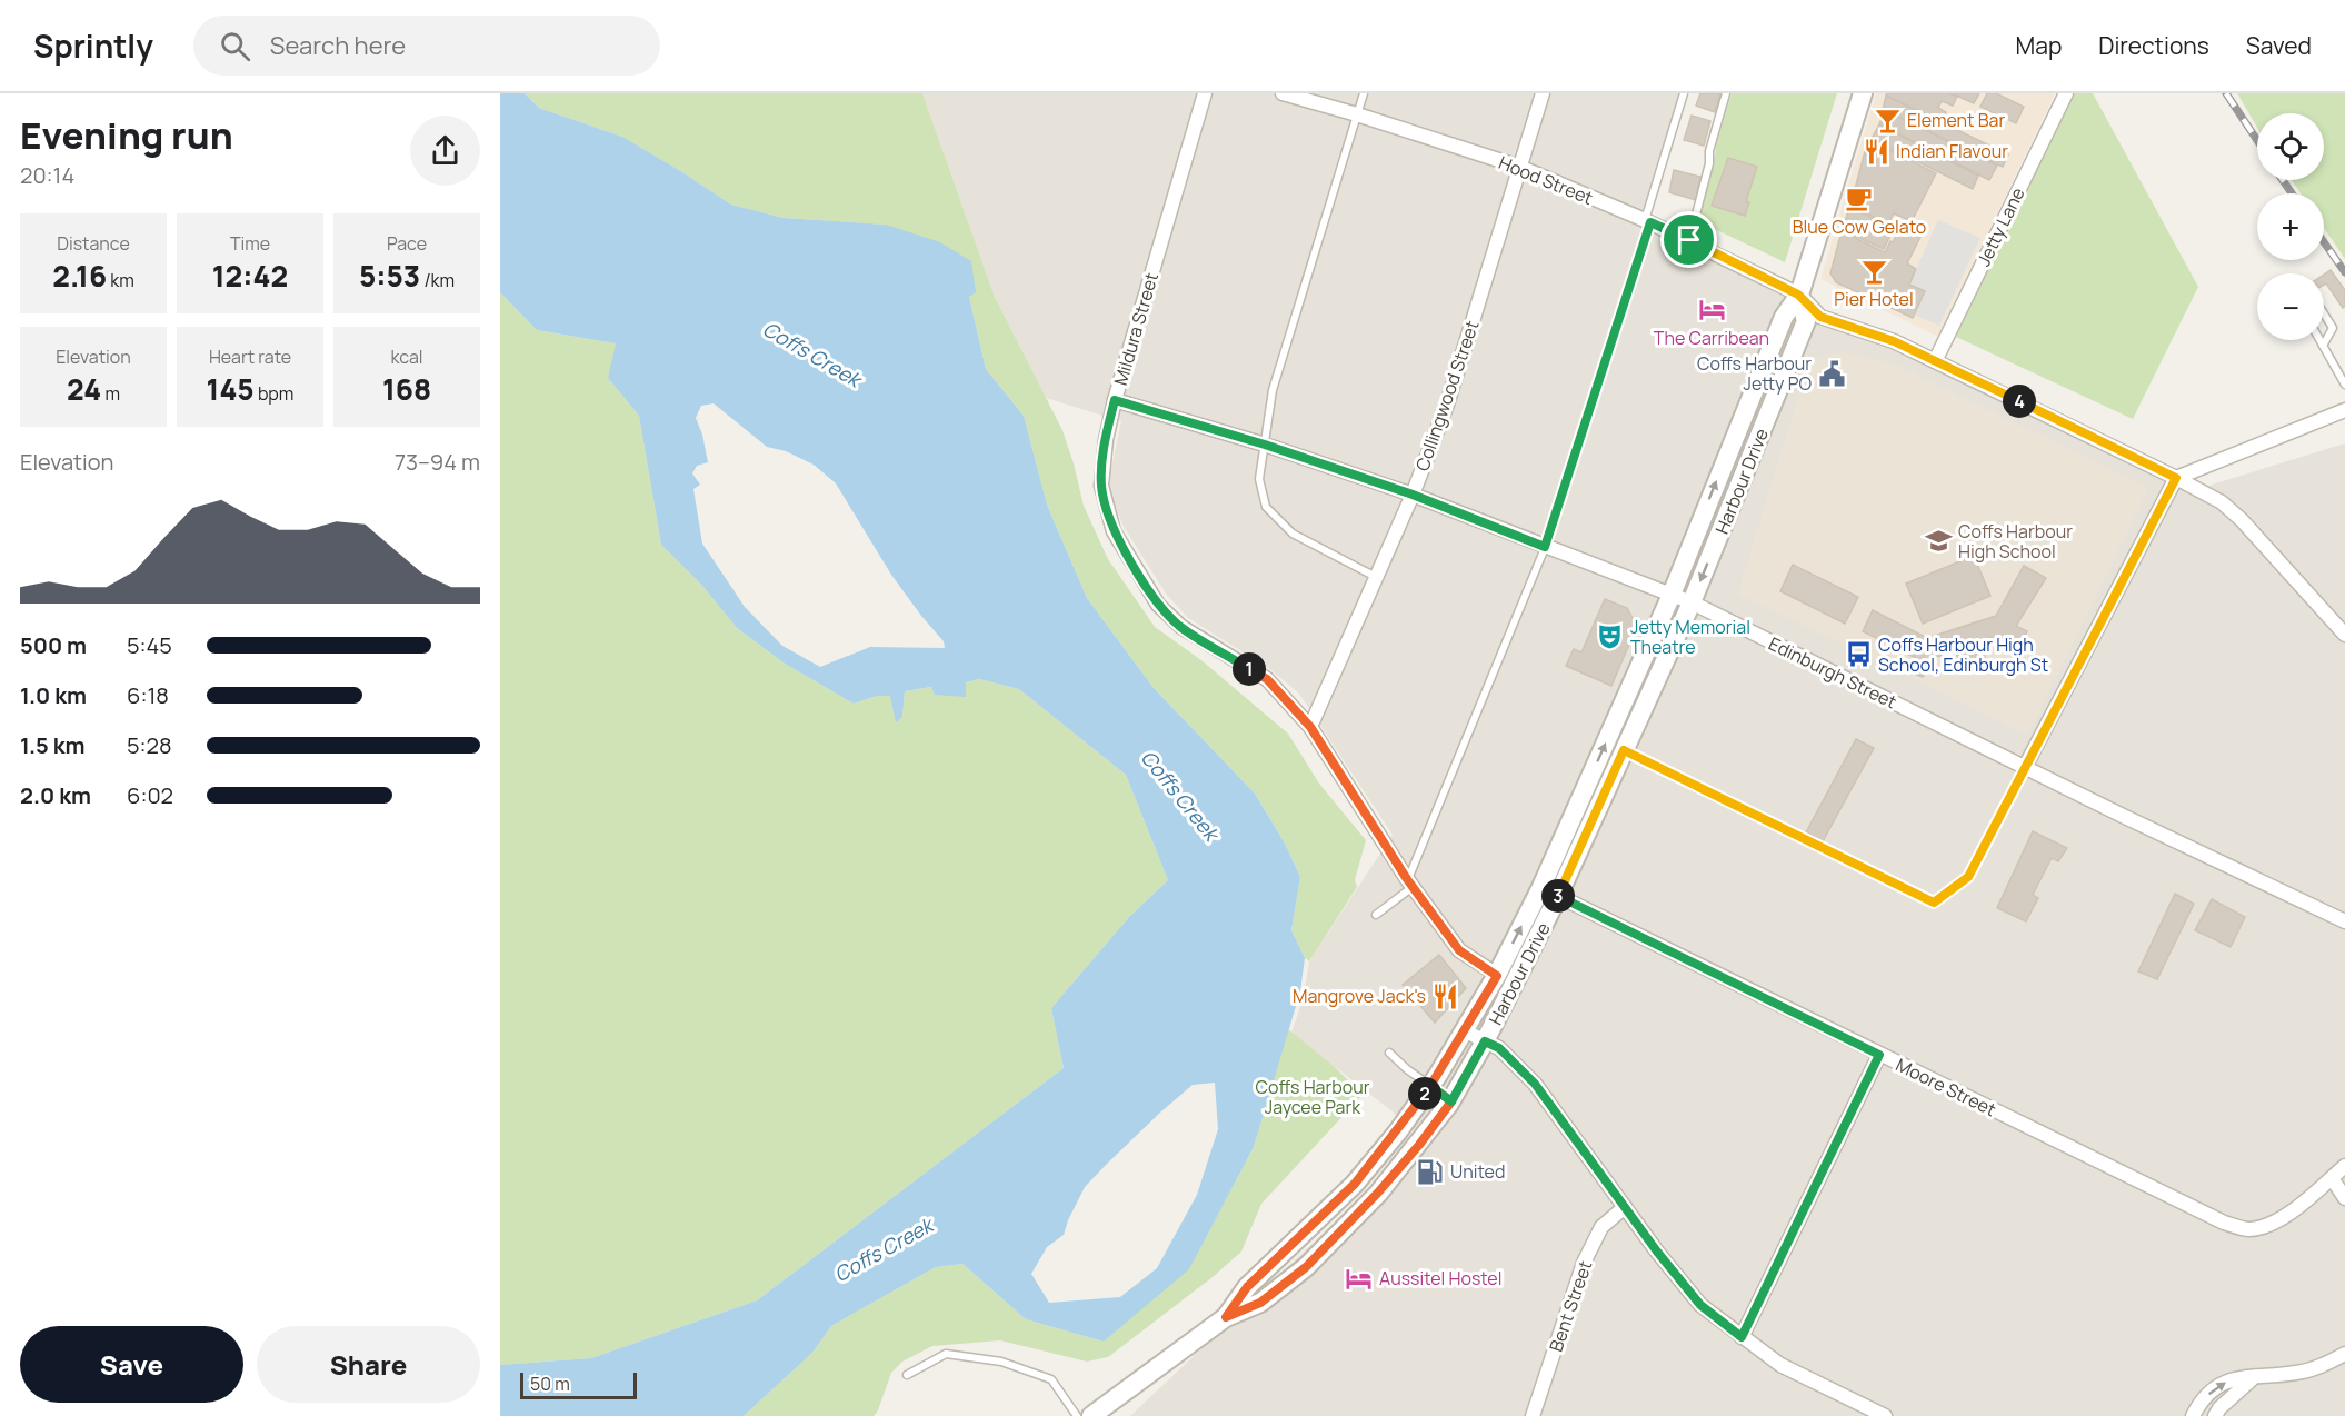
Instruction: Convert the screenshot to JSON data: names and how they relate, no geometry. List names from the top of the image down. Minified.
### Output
{"streets":{"street":["Hood Street","Jetty Lane","Mildura Street","Collingwood Street","Harbour Drive","Edinburgh Street","Moore Street","Bent Street"]},"crossings":[["Hood Street","Jetty Lane"],["Hood Street","Collingwood Street"],["Hood Street","Harbour Drive"],["Mildura Street","Collingwood Street"],["Mildura Street","Harbour Drive"],["Mildura Street","Edinburgh Street"],["Collingwood Street","Edinburgh Street"],["Harbour Drive","Edinburgh Street"],["Harbour Drive","Moore Street"]],"water":["Coffs Creek"],"parks":["Coffs Harbour Jaycee Park"],"places":{"bar":["Element Bar","Pier Hotel"],"restaurant":["Indian Flavour","Mangrove Jack's"],"cafe":["Blue Cow Gelato"],"hotel":["The Carribean","Aussitel Hostel"],"public building":["Coffs Harbour Jetty PO"],"school or university":["Coffs Harbour High School"],"theatre":["Jetty Memorial Theatre"],"bus stop":["Coffs Harbour High School, Edinburgh St"],"fuel station":["United"]},"scale_bar":"50 m","page":{"header":"Sprintly","search":"Search here","nav":["Map","Directions","Saved"],"heading":["Evening run","20:14"],"map_buttons":["+","−"],"stats":[["Distance","2.16 km"],["Time","12:42"],["Pace","5:53 /km"],["Elevation","24 m"],["Heart rate","145 bpm"],["kcal","168"]],"pins":["4","1","3","2"],"chart":["Elevation","73–94 m"],"list":[{"name":"500 m","note":"5:45"},{"name":"1.0 km","note":"6:18"},{"name":"1.5 km","note":"5:28"},{"name":"2.0 km","note":"6:02"}],"buttons":["Save","Share"],"scale":"50 m"}}
